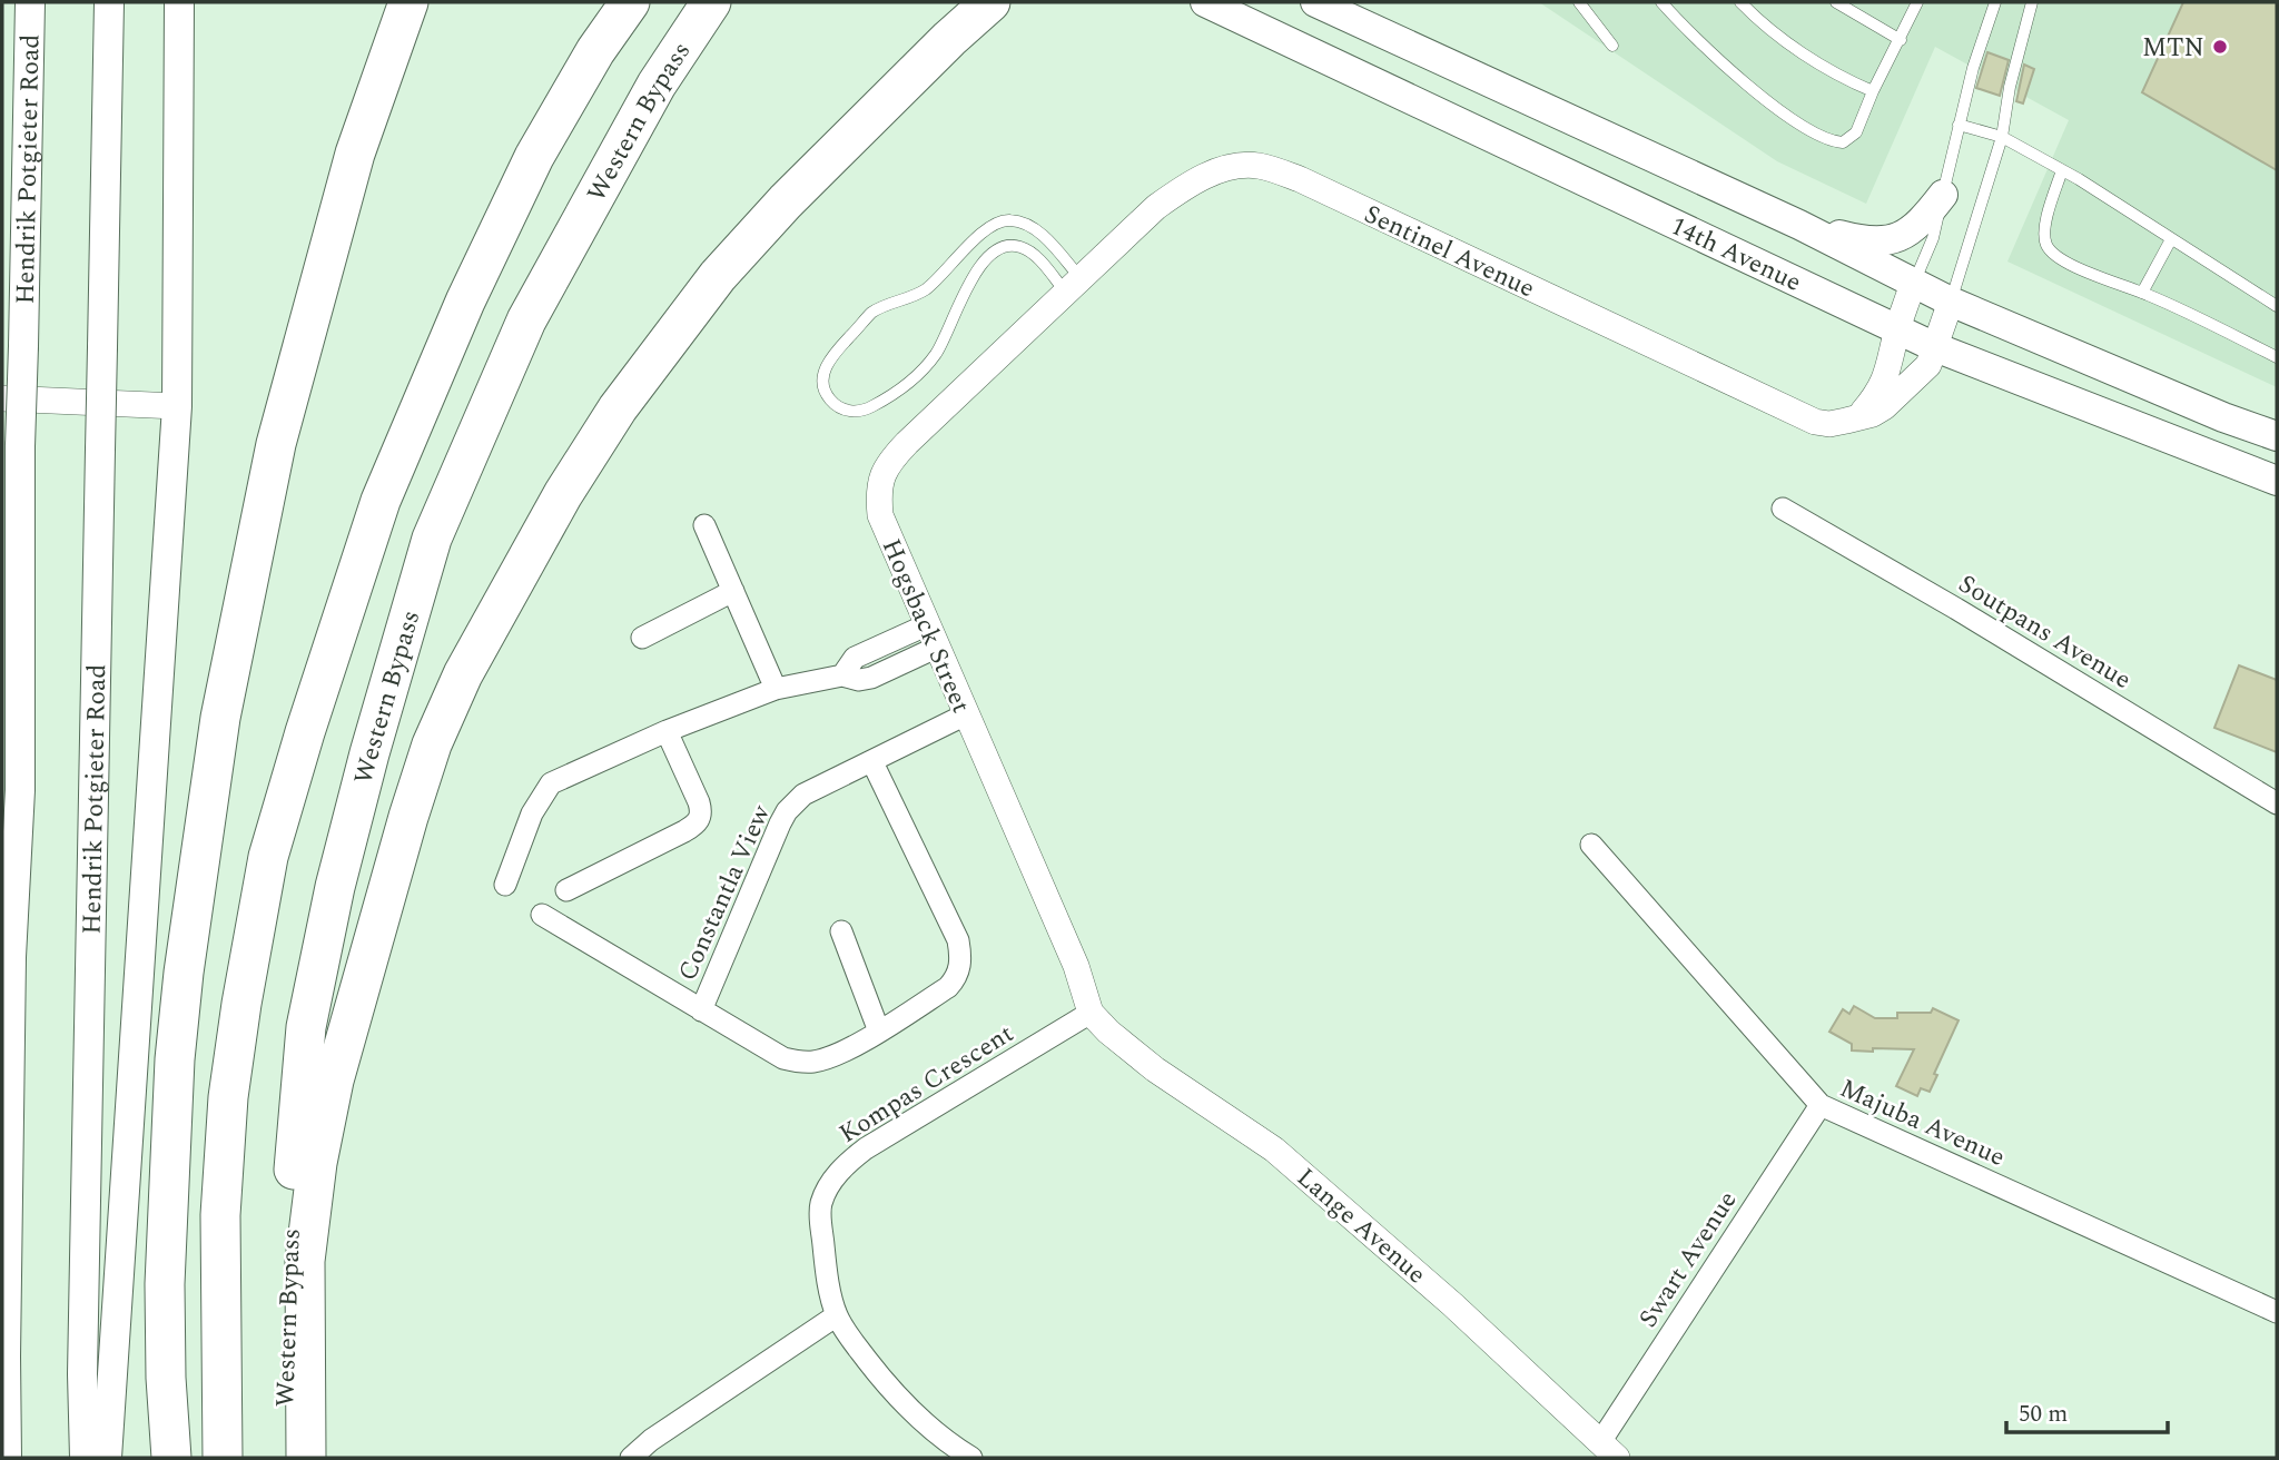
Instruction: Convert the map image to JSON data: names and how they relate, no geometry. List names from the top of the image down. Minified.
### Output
{"streets":{"highway":["Western Bypass"],"main road":["Hendrik Potgieter Road","14th Avenue"],"street":["Sentinel Avenue","Hogsback Street","Soutpans Avenue","Constantla View","Kompas Crescent","Majuba Avenue","Lange Avenue","Swart Avenue"]},"crossings":[["Sentinel Avenue","14th Avenue"],["Sentinel Avenue","Hogsback Street"],["Hogsback Street","Constantla View"],["Hogsback Street","Kompas Crescent"],["Hogsback Street","Lange Avenue"],["Kompas Crescent","Lange Avenue"],["Majuba Avenue","Swart Avenue"],["Lange Avenue","Swart Avenue"]],"places":["MTN"],"scale_bar":"50 m"}
